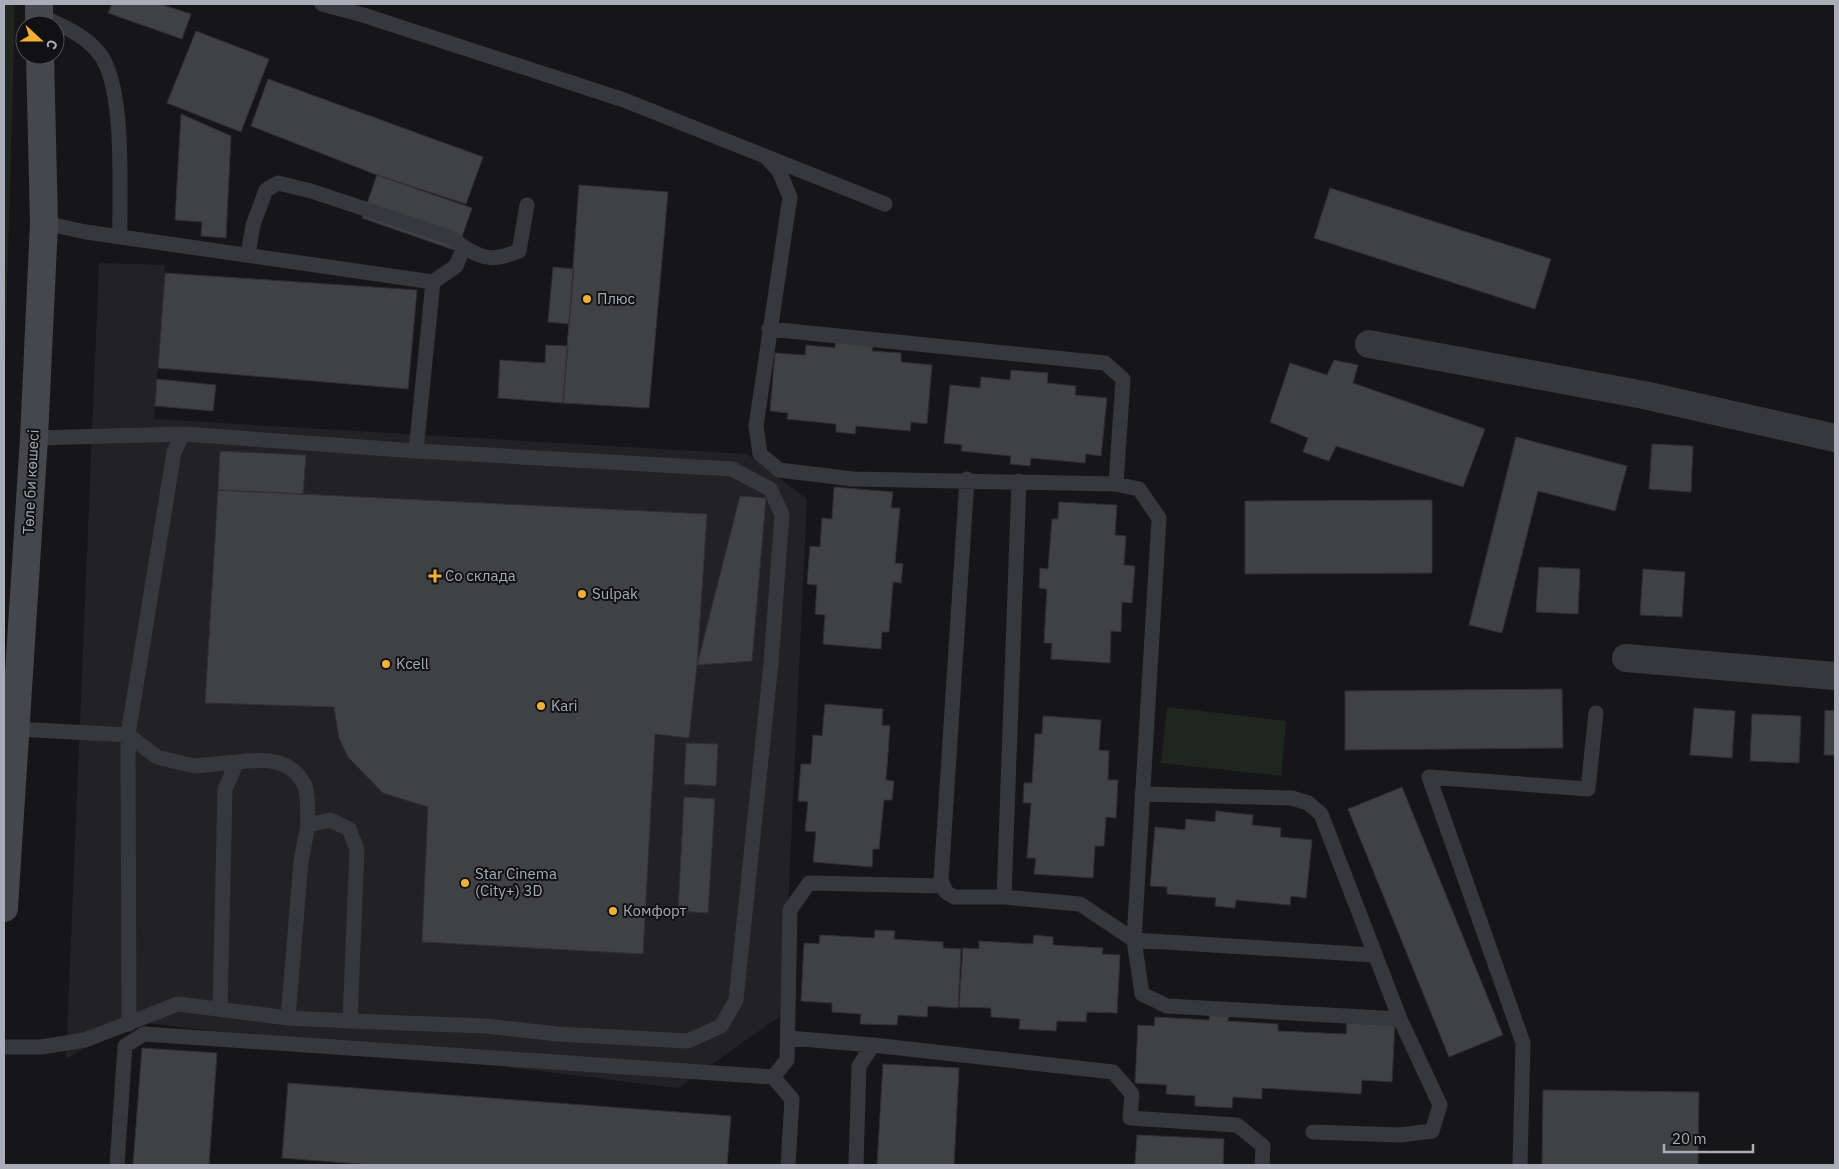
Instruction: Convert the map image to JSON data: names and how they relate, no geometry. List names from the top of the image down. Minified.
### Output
{"streets":{"main road":["Төле би көшесі"]},"places":{"other":["Плюс","Sulpak","Kcell","Kari","Star Cinema (City+) 3D","Комфорт"],"health":["Со склада"]},"scale_bar":"20 m","north":"right"}
